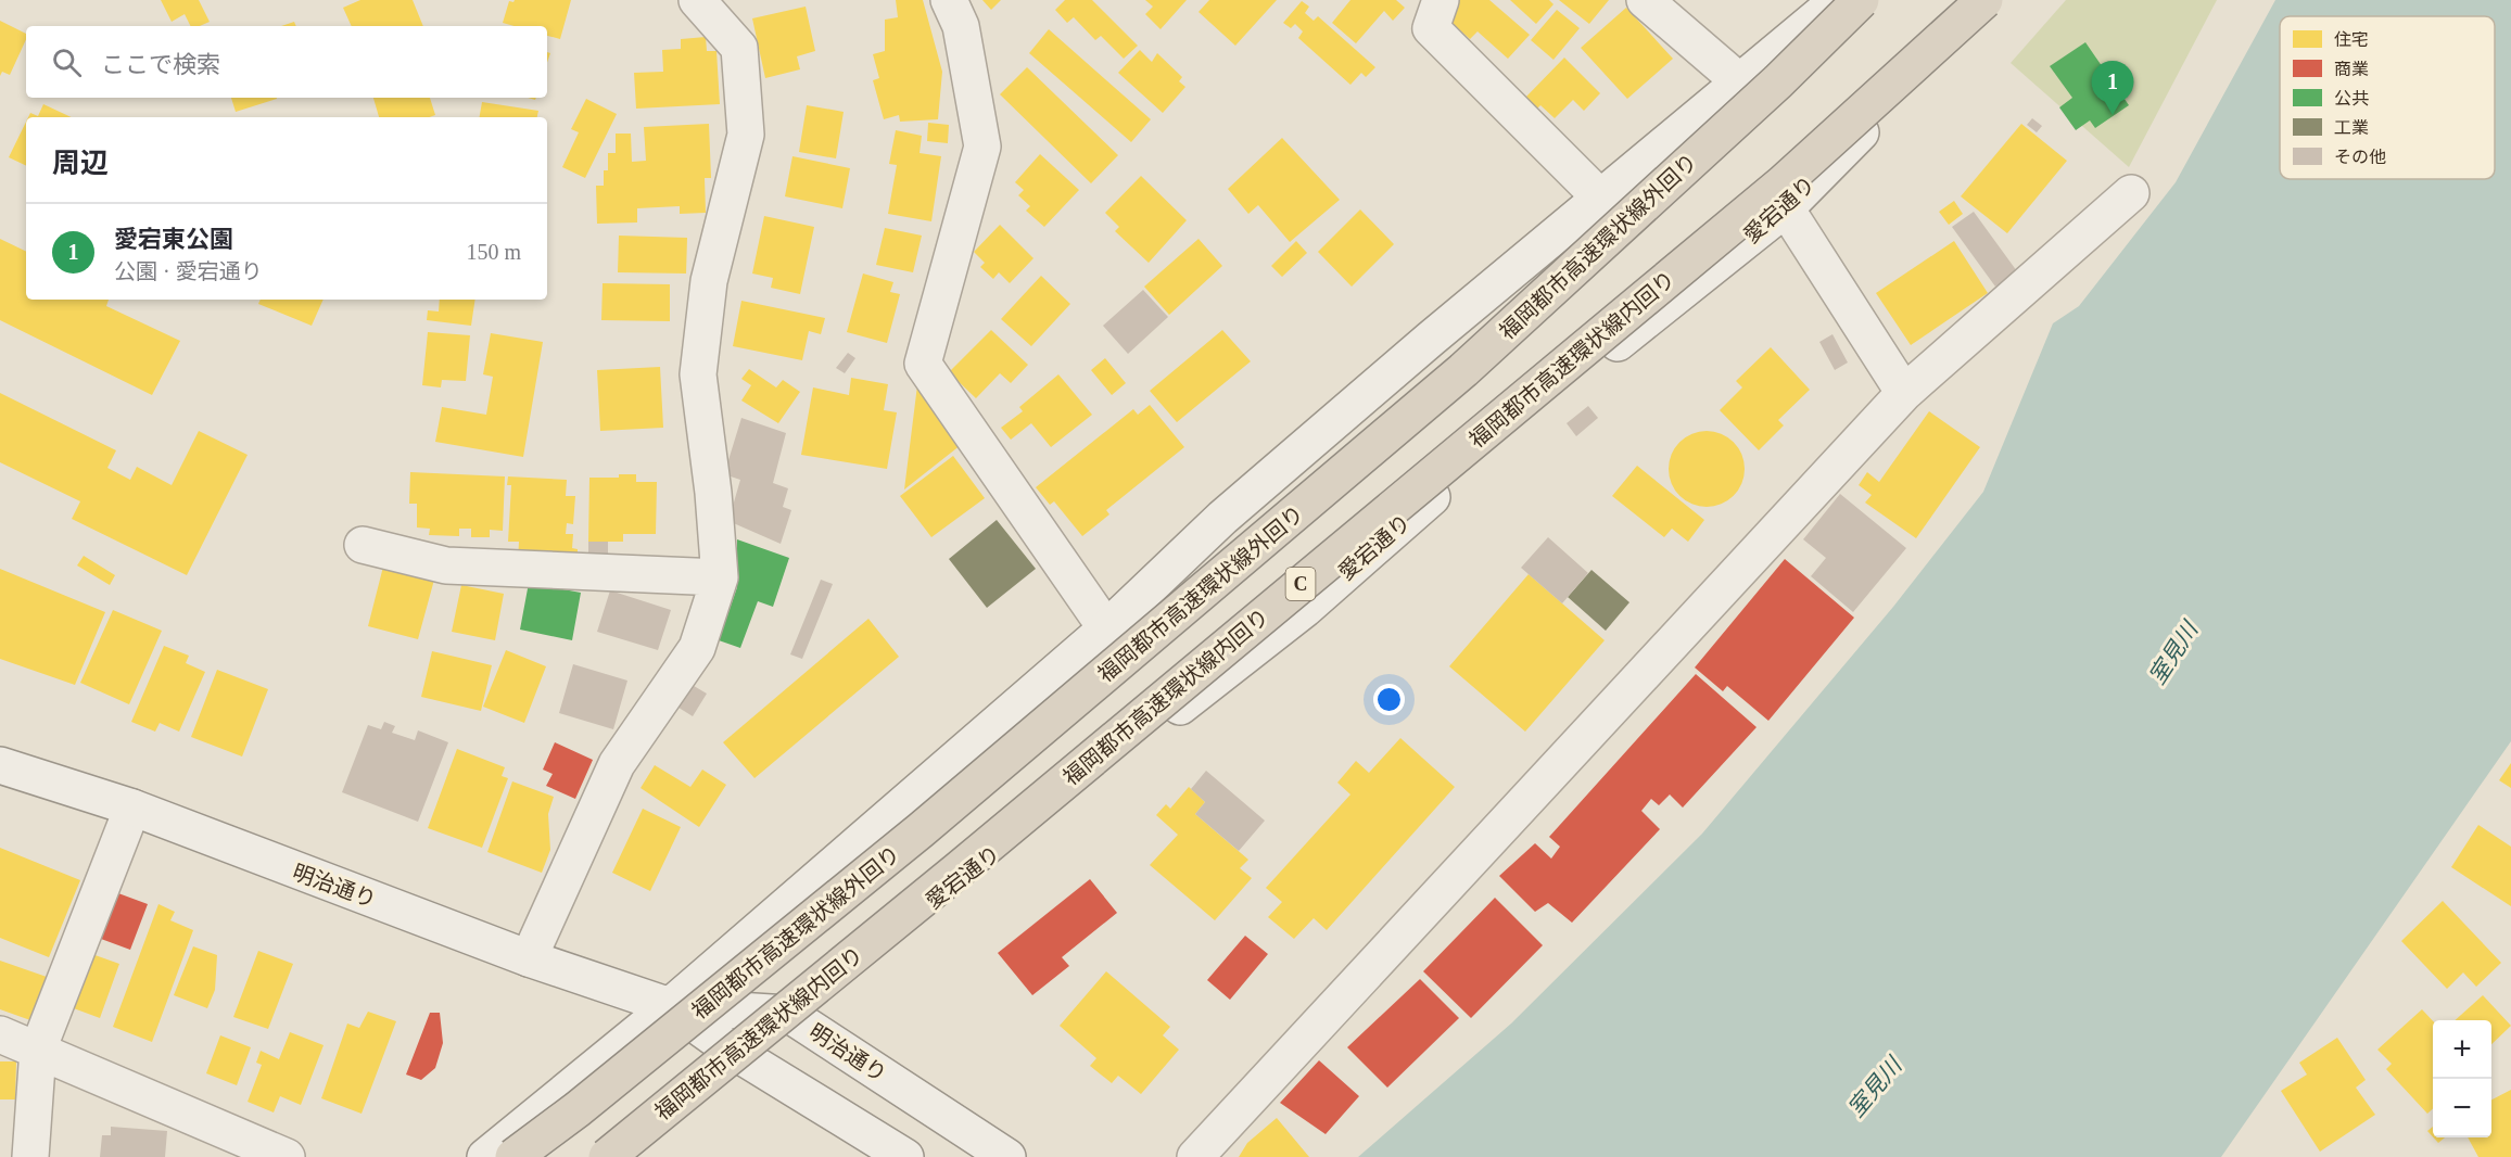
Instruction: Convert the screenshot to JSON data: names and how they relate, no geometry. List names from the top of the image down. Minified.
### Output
{"streets":{"highway":["福岡都市高速環状線外回り","福岡都市高速環状線内回り","C"],"street":["愛宕通り","明治通り"]},"crossings":[["愛宕通り","福岡都市高速環状線内回り"],["愛宕通り","明治通り"]],"water":["室見川"],"legend":["住宅","商業","公共","工業","その他"],"page":{"search":"ここで検索","pins":"1","heading":"周辺","list":[{"mark":"1","name":"愛宕東公園","note":"公園 · 愛宕通り","value":"150 m"}],"map_buttons":["+","−"]}}
